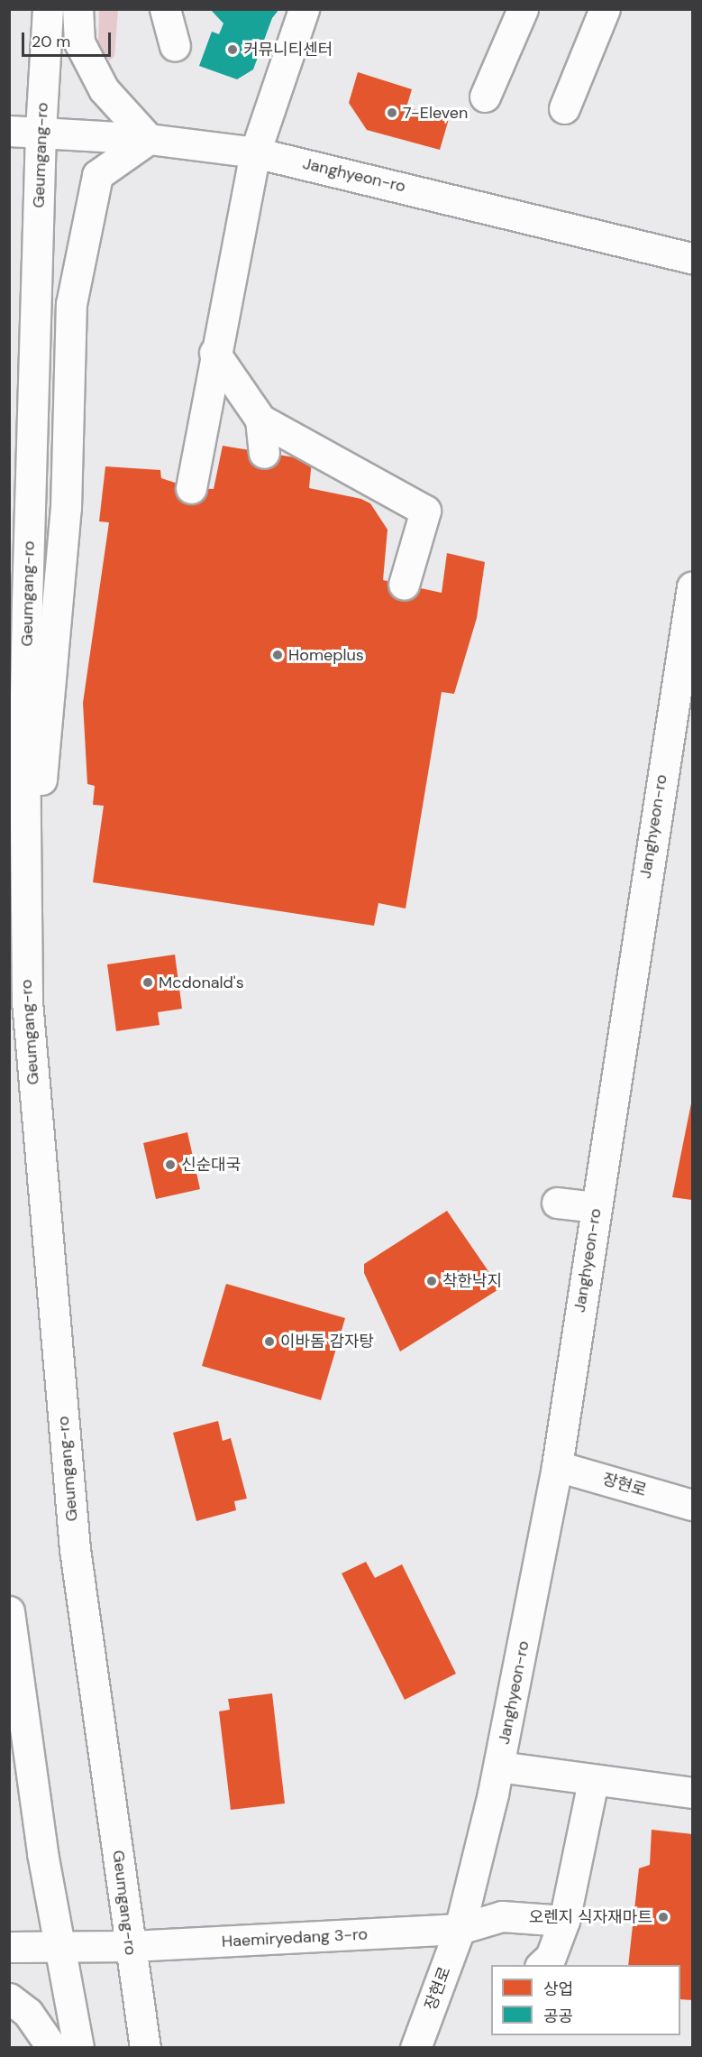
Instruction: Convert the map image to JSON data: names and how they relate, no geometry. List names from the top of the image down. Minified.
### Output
{"streets":{"main road":["Geumgang-ro","Janghyeon-ro","장현로","Haemiryedang 3-ro"]},"crossings":[["Geumgang-ro","Janghyeon-ro"],["Geumgang-ro","Haemiryedang 3-ro"],["Janghyeon-ro","장현로"],["Janghyeon-ro","Haemiryedang 3-ro"],["장현로","Haemiryedang 3-ro"]],"places":["커뮤니티센터","7-Eleven","Homeplus","Mcdonald's","신순대국","착한낙지","이바돔 감자탕","오렌지 식자재마트"],"legend":["상업","공공"],"scale_bar":"20 m"}
